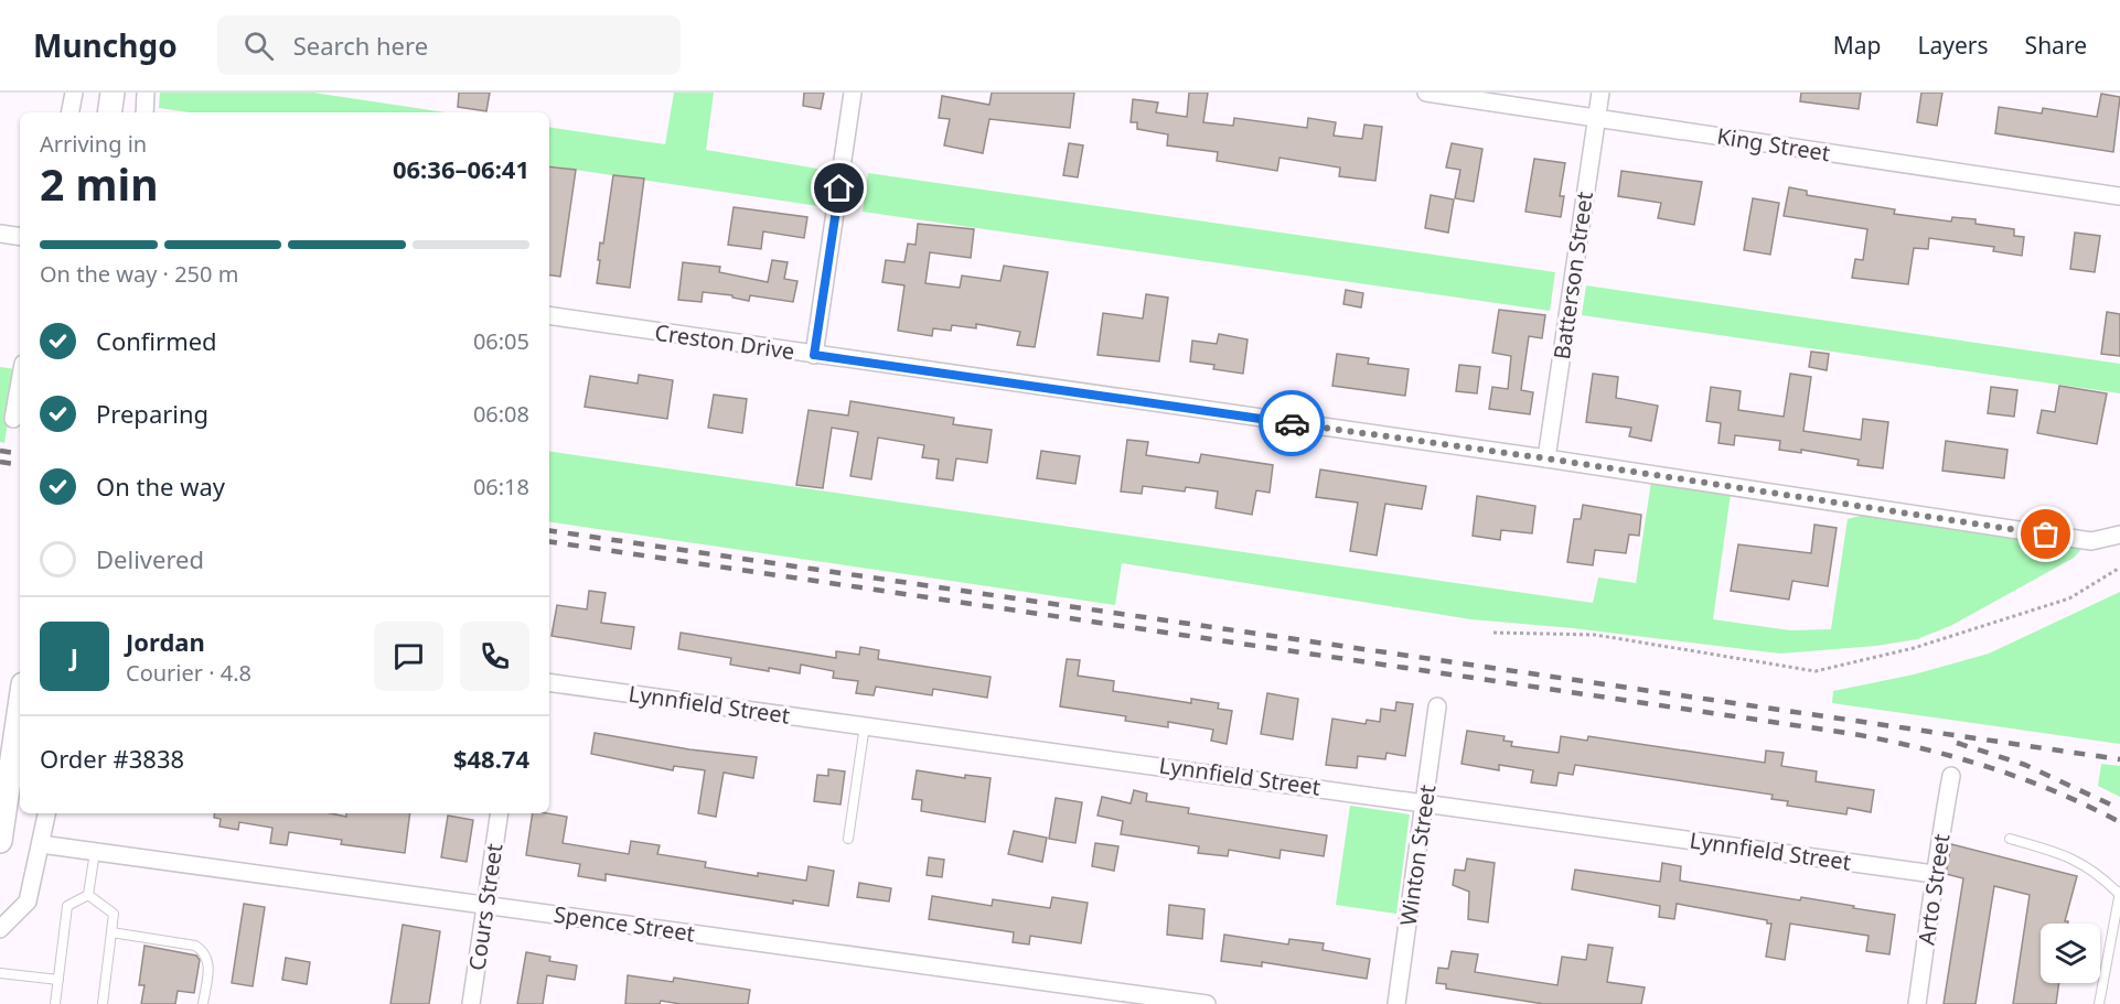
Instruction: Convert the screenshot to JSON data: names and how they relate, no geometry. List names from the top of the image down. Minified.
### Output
{"streets":{"street":["King Street","Batterson Street","Creston Drive","Lynnfield Street","Winton Street","Arto Street","Cours Street","Spence Street"]},"crossings":[["King Street","Batterson Street"],["Batterson Street","Creston Drive"],["Lynnfield Street","Winton Street"],["Lynnfield Street","Arto Street"],["Cours Street","Spence Street"]],"page":{"header":"Munchgo","search":"Search here","nav":["Map","Layers","Share"],"heading":["2 min","Arriving in","06:36–06:41"],"panel":["Jordan","Courier · 4.8","Order #3838","$48.74"],"bar":"On the way · 250 m","list":[["Confirmed","06:05"],["Preparing","06:08"],["On the way","06:18"],"Delivered"],"round":"J"}}
